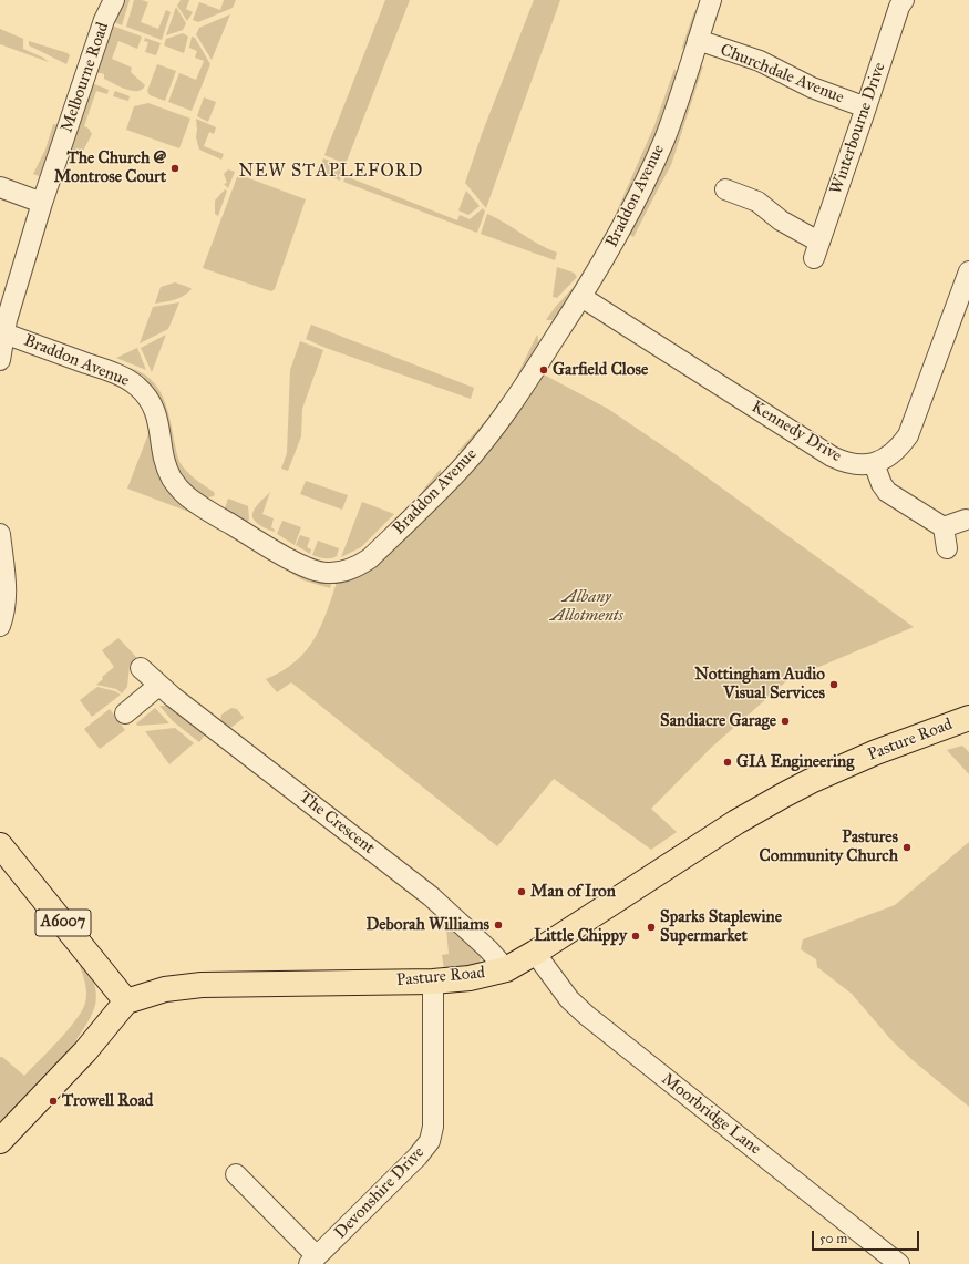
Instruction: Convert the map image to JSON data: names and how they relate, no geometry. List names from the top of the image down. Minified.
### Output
{"streets":{"main road":["Pasture Road","A6007"],"street":["Churchdale Avenue","Melbourne Road","Winterbourne Drive","Braddon Avenue","Kennedy Drive","The Crescent","Moorbridge Lane","Devonshire Drive"]},"crossings":[["Churchdale Avenue","Winterbourne Drive"],["Churchdale Avenue","Braddon Avenue"],["Melbourne Road","Braddon Avenue"],["Braddon Avenue","Kennedy Drive"],["Pasture Road","The Crescent"],["Pasture Road","A6007"],["Pasture Road","Moorbridge Lane"],["Pasture Road","Devonshire Drive"]],"districts":["NEW STAPLEFORD"],"parks":["Albany Allotments"],"places":["The Church @ Montrose Court","Garfield Close","Nottingham Audio Visual Services","Sandiacre Garage","GIA Engineering","Pastures Community Church","Man of Iron","Deborah Williams","Sparks Staplewine Supermarket","Little Chippy","Trowell Road"],"scale_bar":"50 m"}
